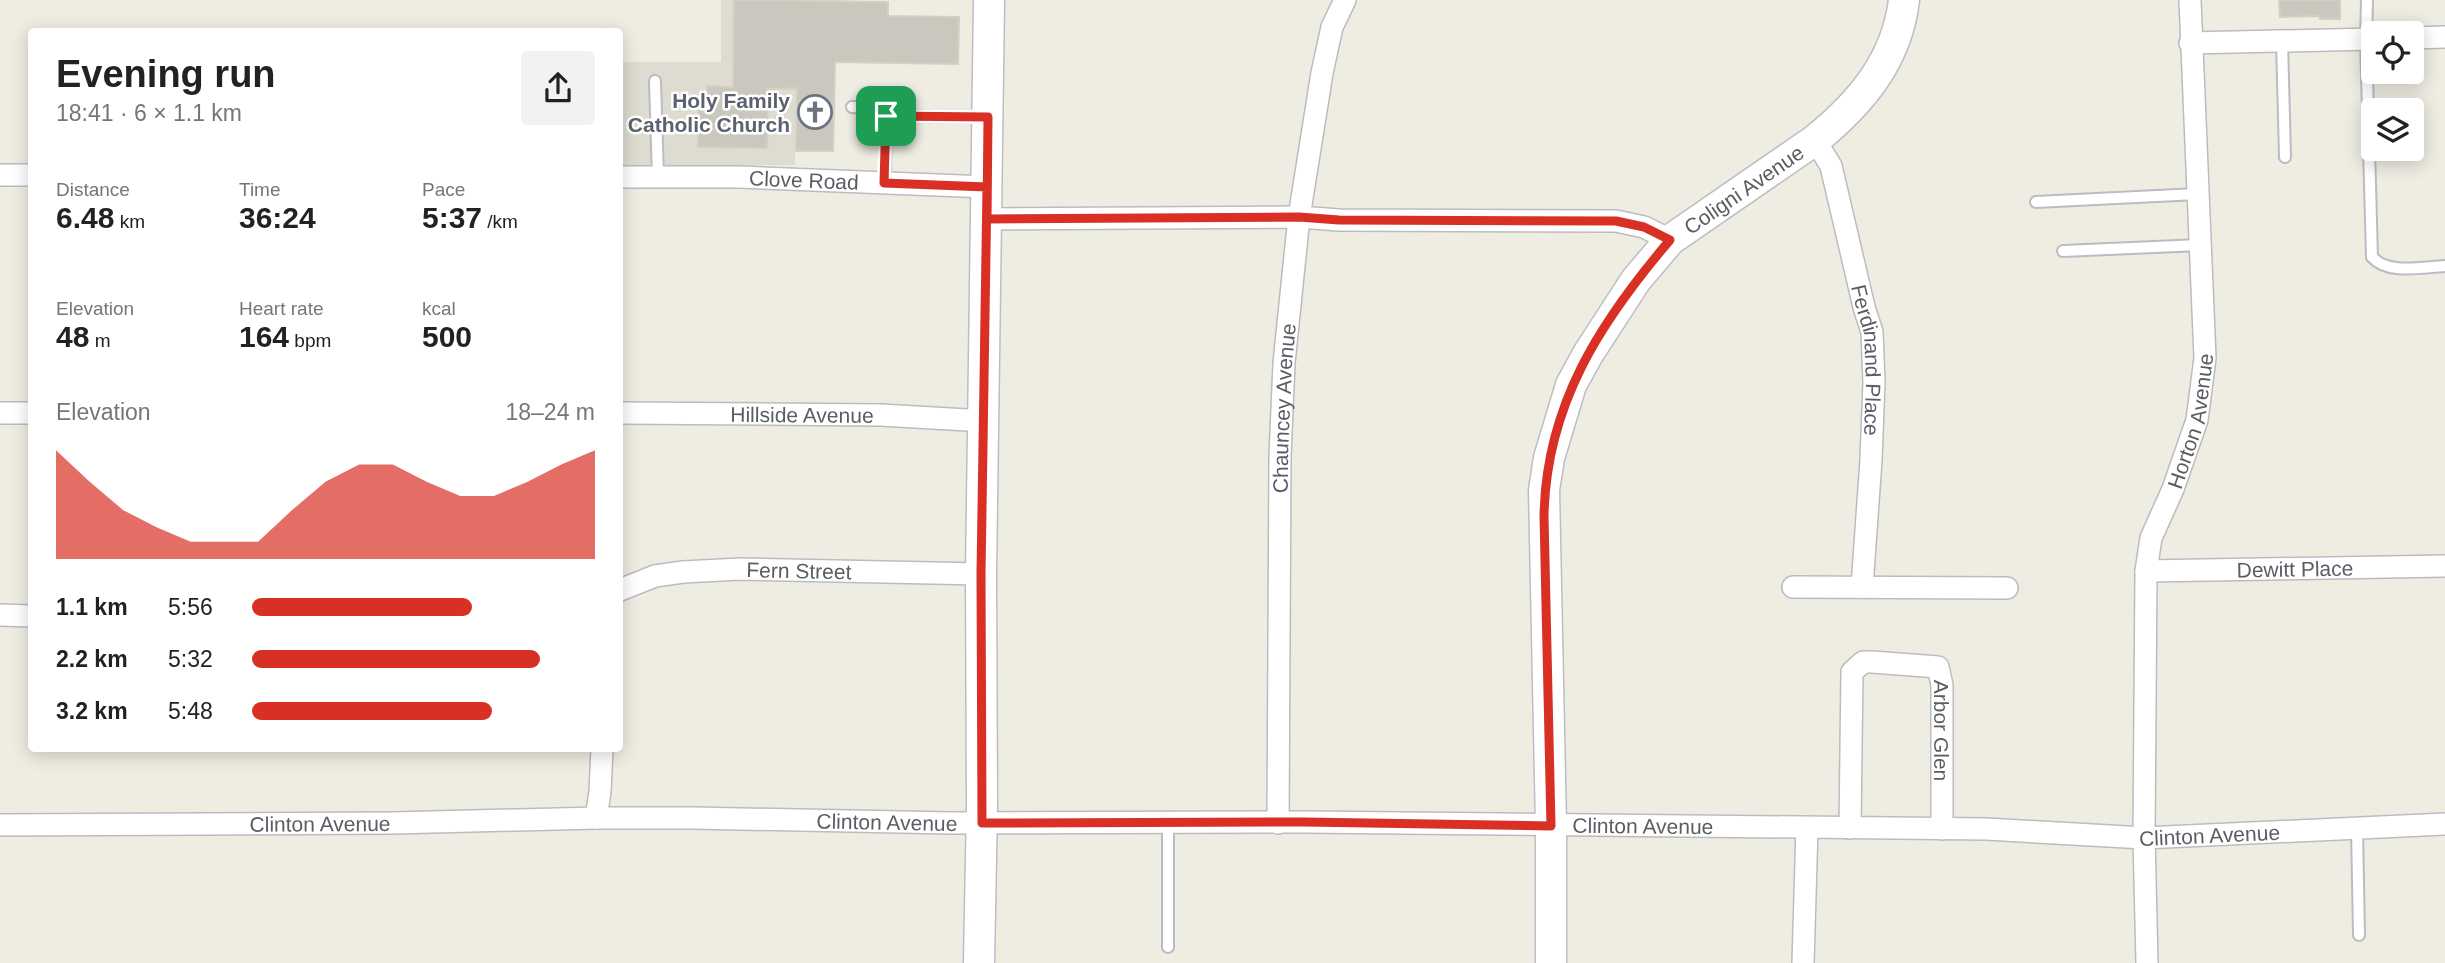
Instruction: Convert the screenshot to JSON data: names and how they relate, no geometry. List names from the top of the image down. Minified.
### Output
{"streets":{"street":["Clove Road","Coligni Avenue","Ferdinand Place","Chauncey Avenue","Hillside Avenue","Horton Avenue","Dewitt Place","Fern Street","Arbor Glen","Clinton Avenue"]},"crossings":[["Coligni Avenue","Ferdinand Place"],["Coligni Avenue","Clinton Avenue"],["Chauncey Avenue","Clinton Avenue"],["Horton Avenue","Dewitt Place"],["Horton Avenue","Clinton Avenue"],["Arbor Glen","Clinton Avenue"]],"places":{"church":["Holy Family Catholic Church"]},"page":{"heading":["Evening run","18:41 · 6 × 1.1 km"],"stats":[["Distance","6.48 km"],["Time","36:24"],["Pace","5:37 /km"],["Elevation","48 m"],["Heart rate","164 bpm"],["kcal","500"]],"chart":["Elevation","18–24 m"],"list":[{"name":"1.1 km","note":"5:56"},{"name":"2.2 km","note":"5:32"},{"name":"3.2 km","note":"5:48"}]}}
